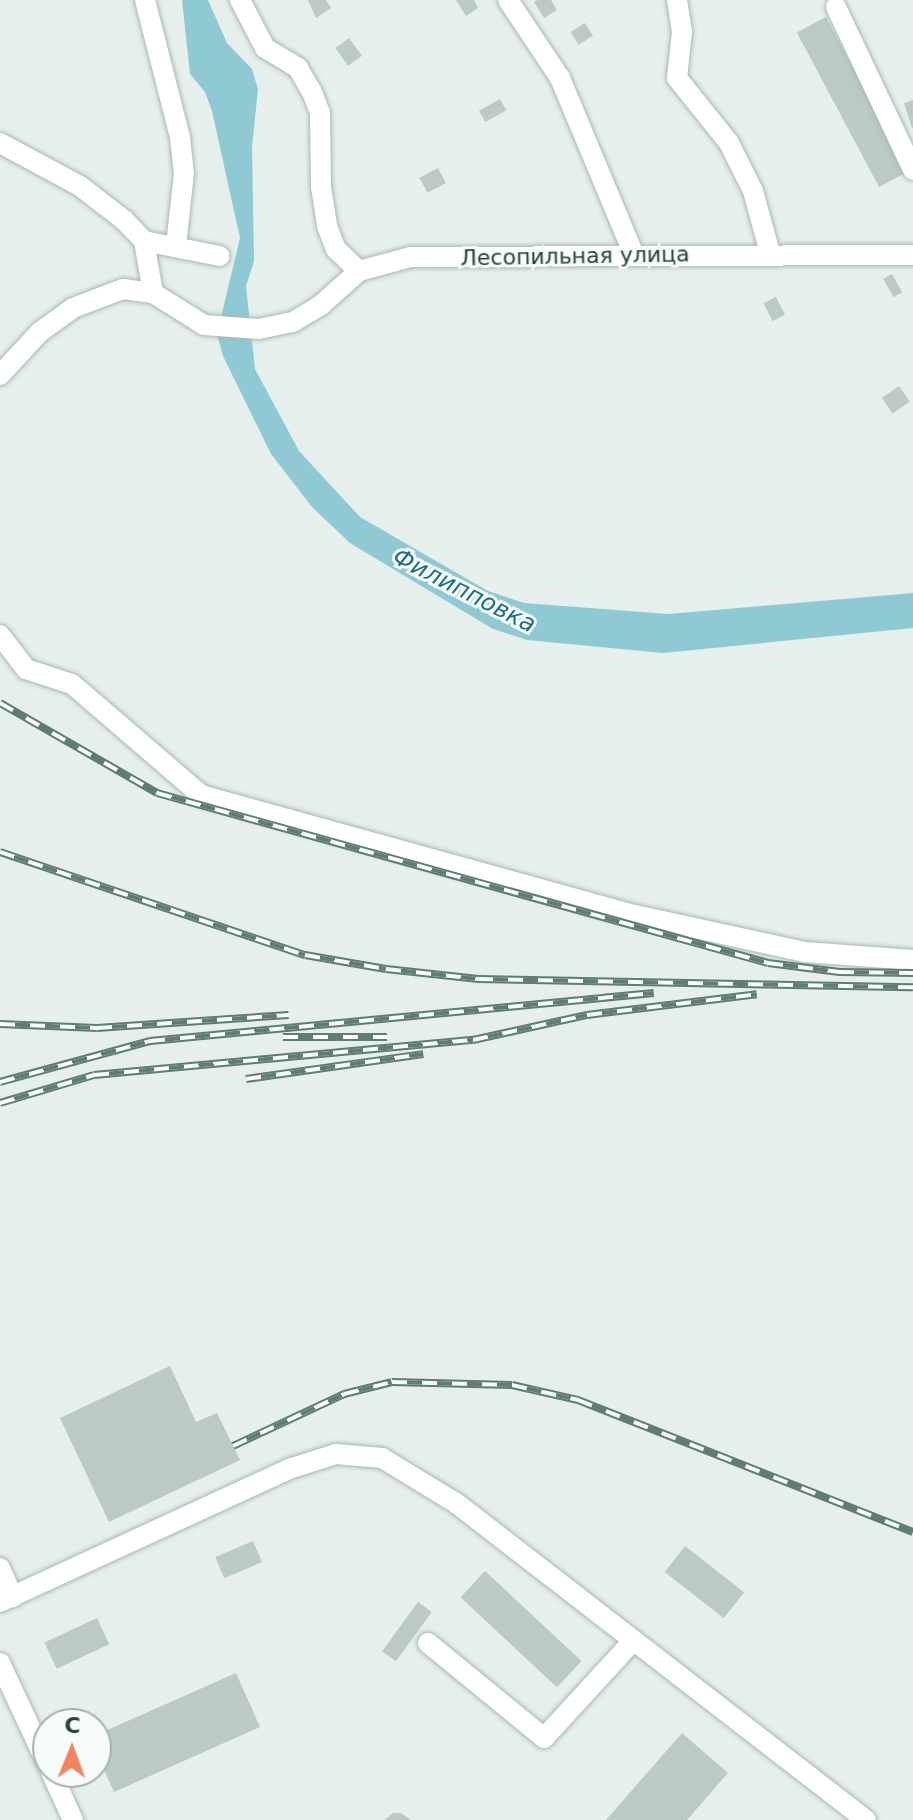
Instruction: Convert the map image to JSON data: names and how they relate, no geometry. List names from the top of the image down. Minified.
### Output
{"streets":{"street":["Лесопильная улица"]},"water":["Филипповка"],"north":"top"}
